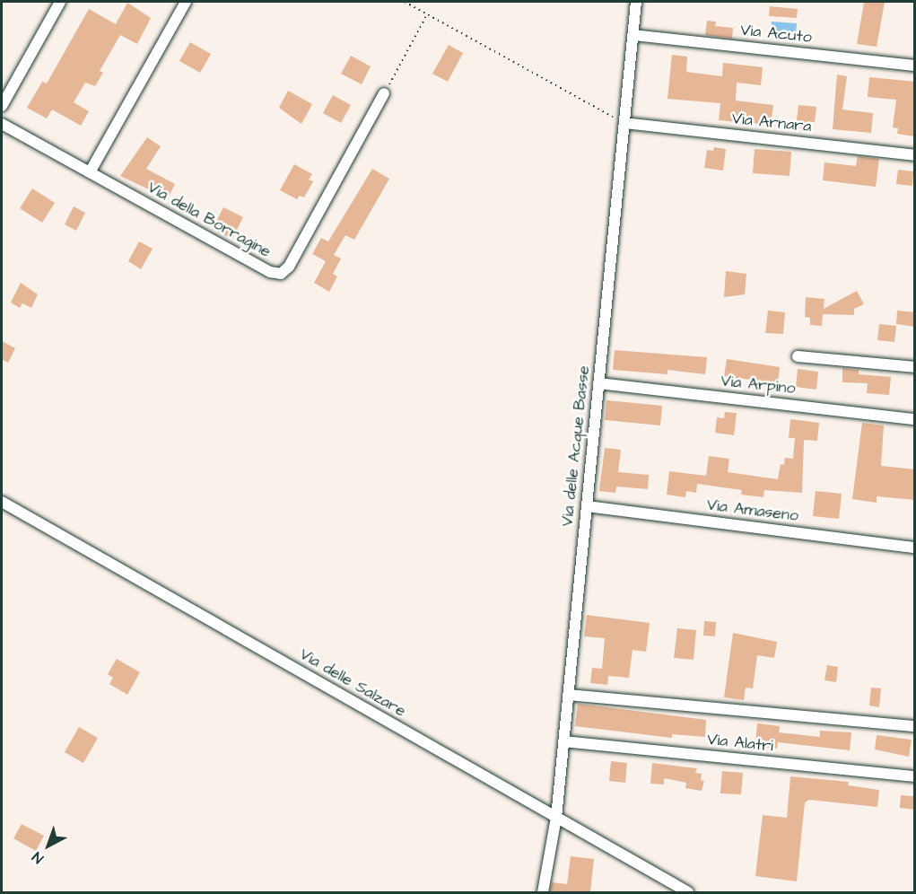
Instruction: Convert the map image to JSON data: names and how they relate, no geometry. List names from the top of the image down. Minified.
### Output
{"streets":{"street":["Via Acuto","Via Arnara","Via della Borragine","Via Arpino","Via delle Acque Basse","Via Amaseno","Via delle Salzare","Via Alatri"]},"crossings":[["Via Acuto","Via delle Acque Basse"],["Via Arnara","Via delle Acque Basse"],["Via Arpino","Via delle Acque Basse"],["Via delle Acque Basse","Via Amaseno"],["Via delle Acque Basse","Via delle Salzare"],["Via delle Acque Basse","Via Alatri"]],"north":"bottom left"}
